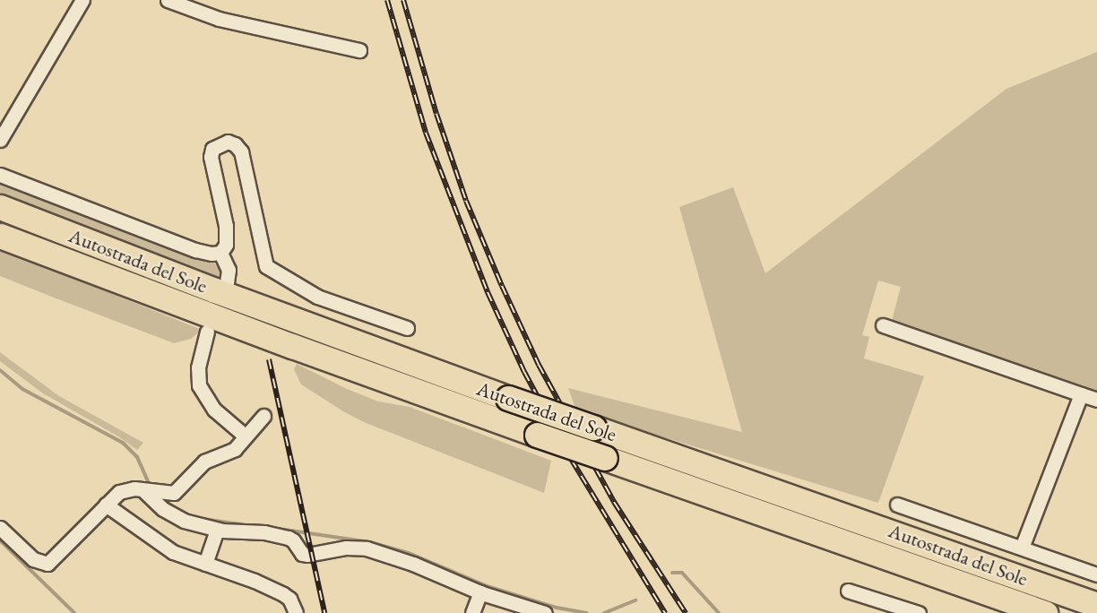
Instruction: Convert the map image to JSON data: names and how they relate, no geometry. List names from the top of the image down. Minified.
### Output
{"streets":{"highway":["Autostrada del Sole"]}}
